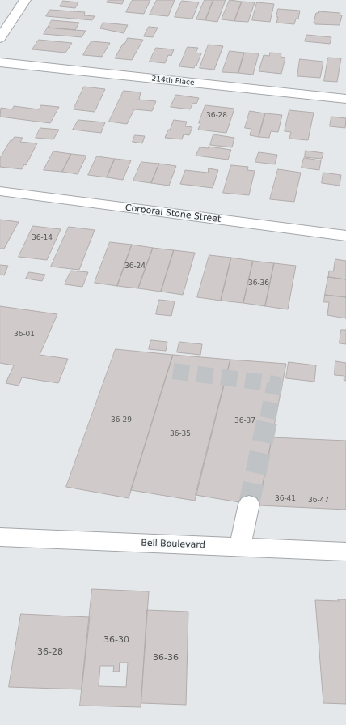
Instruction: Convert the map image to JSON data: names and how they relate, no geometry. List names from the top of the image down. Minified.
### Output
{"streets":{"street":["214th Place","Corporal Stone Street","Bell Boulevard"]},"house_numbers":["36-28","36-14","36-24","36-36","36-01","36-29","36-37","36-35","36-41","36-47","36-30","36-28","36-36"]}
